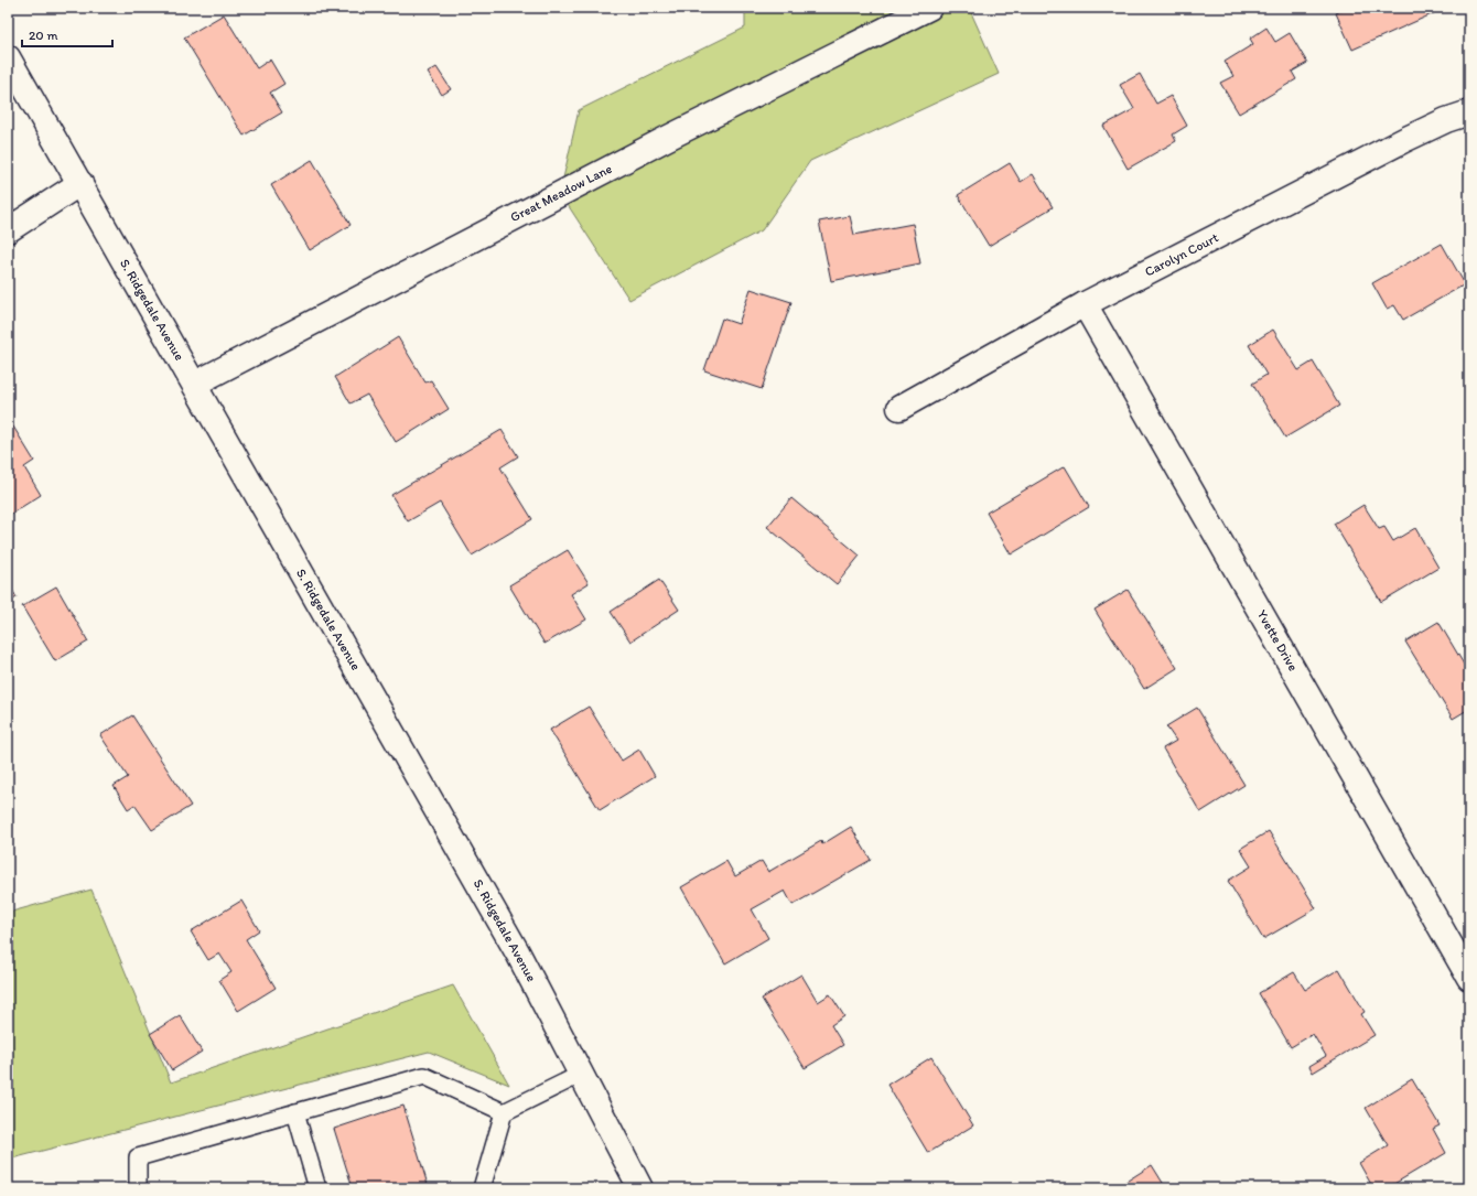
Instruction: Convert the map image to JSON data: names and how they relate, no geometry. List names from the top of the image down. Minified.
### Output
{"streets":{"street":["Great Meadow Lane","Carolyn Court","S. Ridgedale Avenue","Yvette Drive"]},"crossings":[["Great Meadow Lane","S. Ridgedale Avenue"],["Carolyn Court","Yvette Drive"]],"scale_bar":"20 m"}
